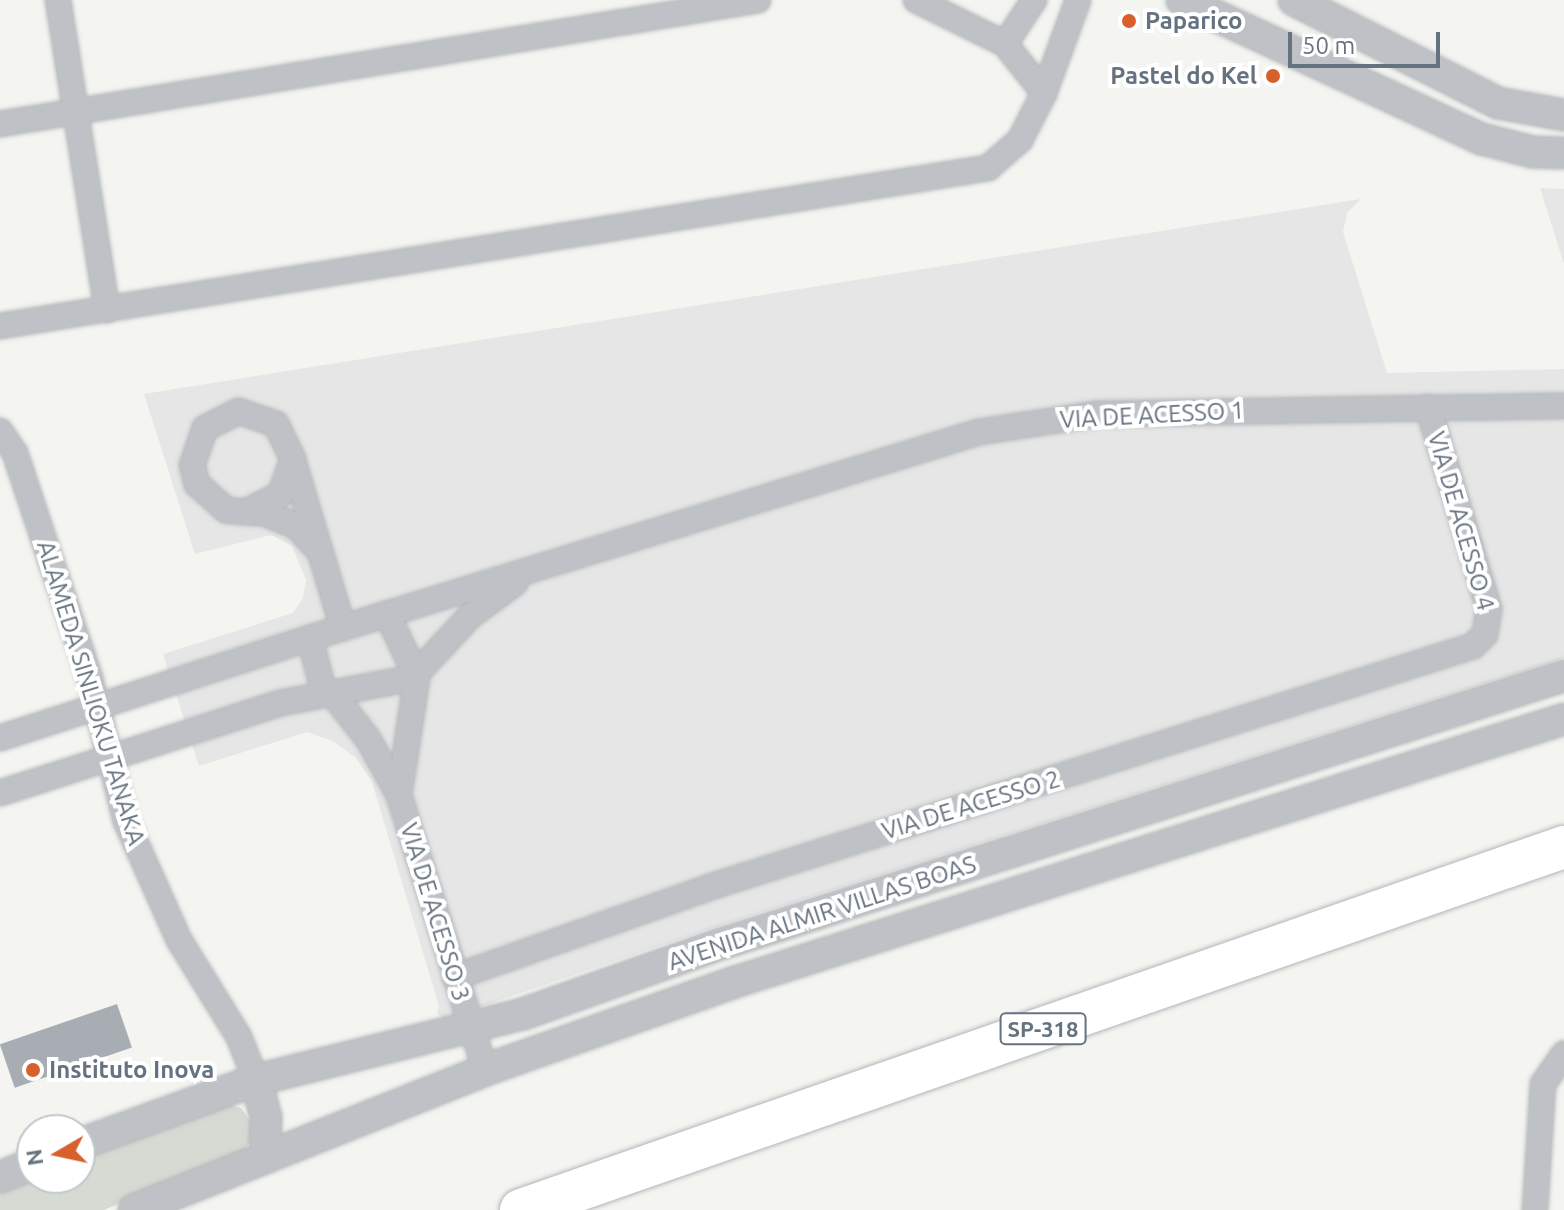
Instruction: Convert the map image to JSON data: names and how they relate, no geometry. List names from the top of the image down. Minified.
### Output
{"streets":{"highway":["SP-318"],"street":["VIA DE ACESSO 1","VIA DE ACESSO 4","ALAMEDA SINLIOKU TANAKA","VIA DE ACESSO 2","VIA DE ACESSO 3","AVENIDA ALMIR VILLAS BOAS"]},"crossings":[["VIA DE ACESSO 1","VIA DE ACESSO 4"],["VIA DE ACESSO 4","VIA DE ACESSO 2"],["ALAMEDA SINLIOKU TANAKA","AVENIDA ALMIR VILLAS BOAS"],["VIA DE ACESSO 2","VIA DE ACESSO 3"],["VIA DE ACESSO 3","AVENIDA ALMIR VILLAS BOAS"]],"places":["Paparico","Pastel do Kel","Instituto Inova"],"scale_bar":"50 m","north":"left"}
